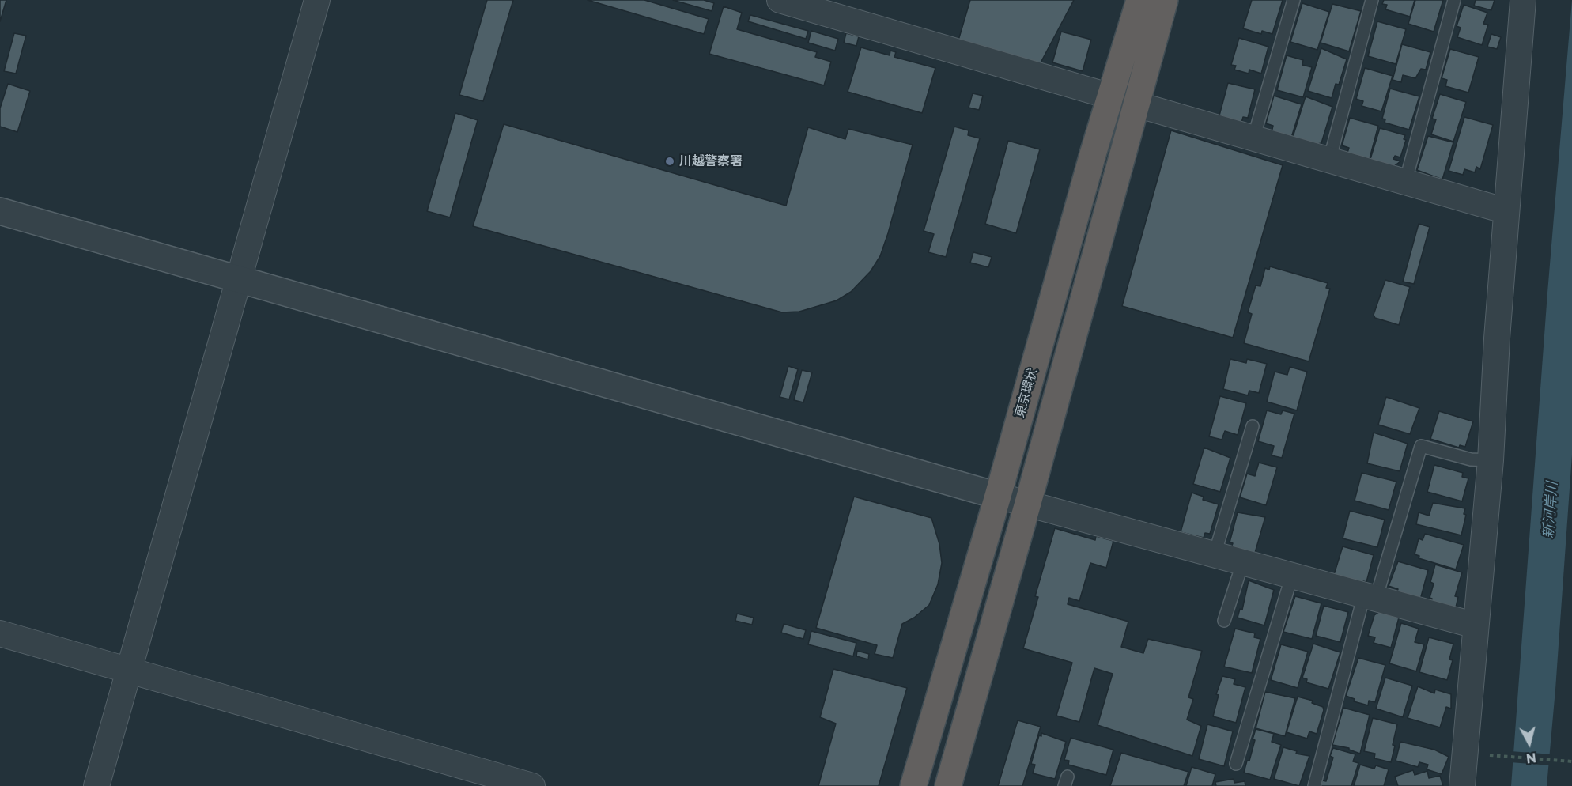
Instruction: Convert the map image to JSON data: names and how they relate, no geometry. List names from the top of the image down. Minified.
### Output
{"streets":{"highway":["東京環状"]},"water":["新河岸川"],"places":["川越警察署"],"north":"bottom"}
